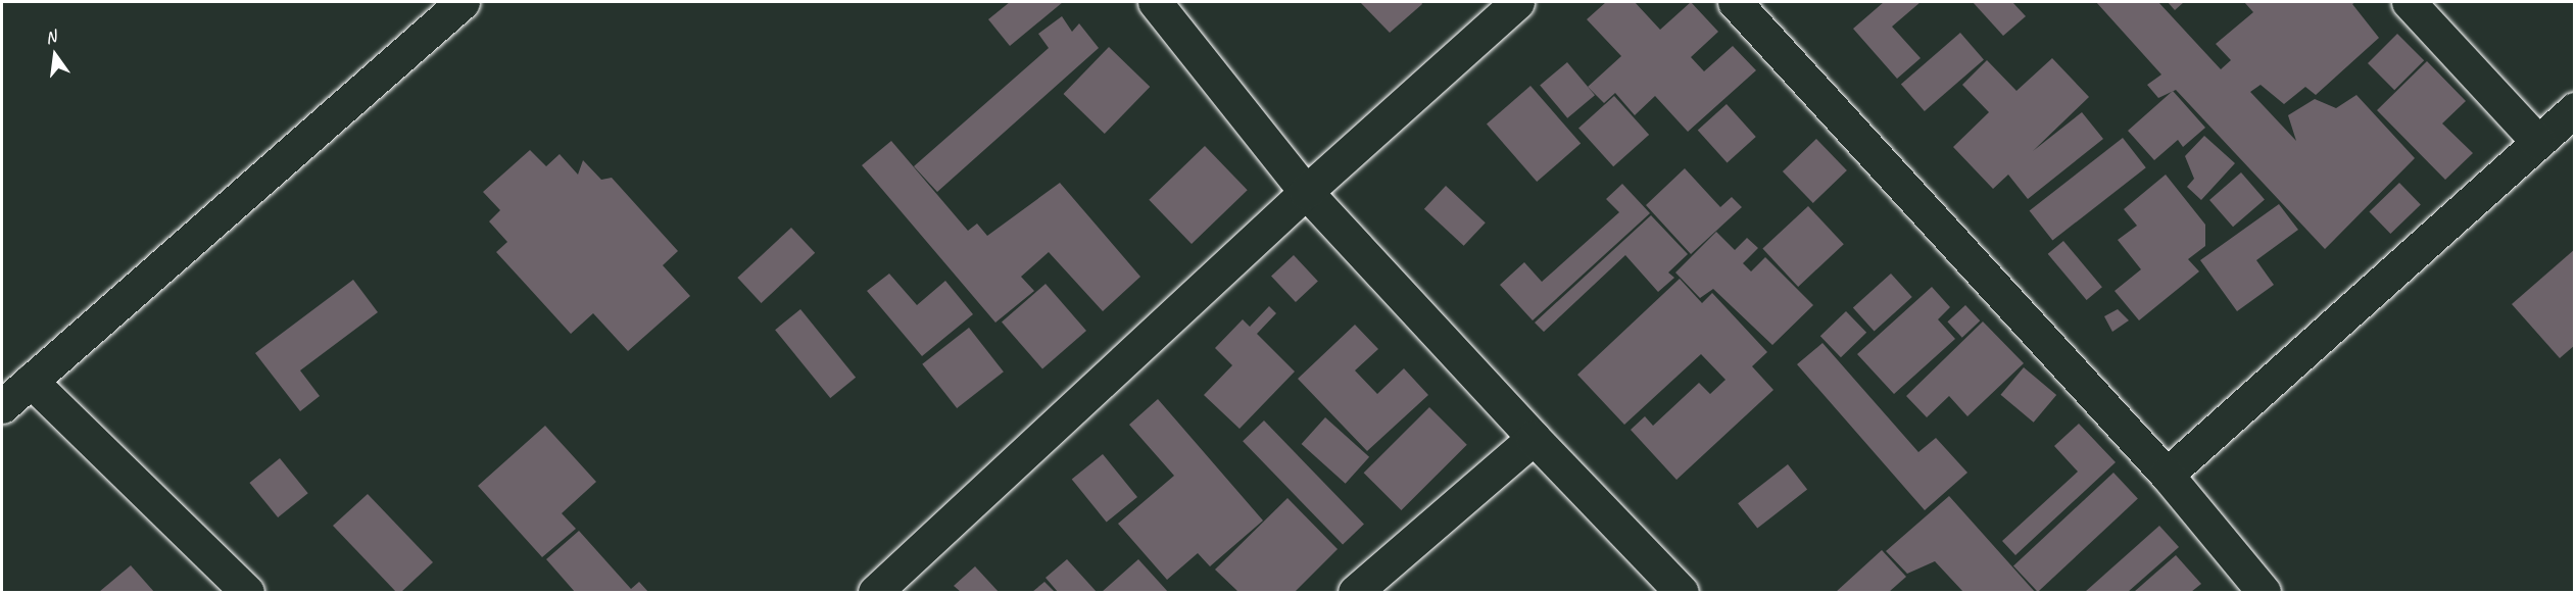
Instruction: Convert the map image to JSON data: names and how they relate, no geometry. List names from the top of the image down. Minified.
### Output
{"north":"top"}
